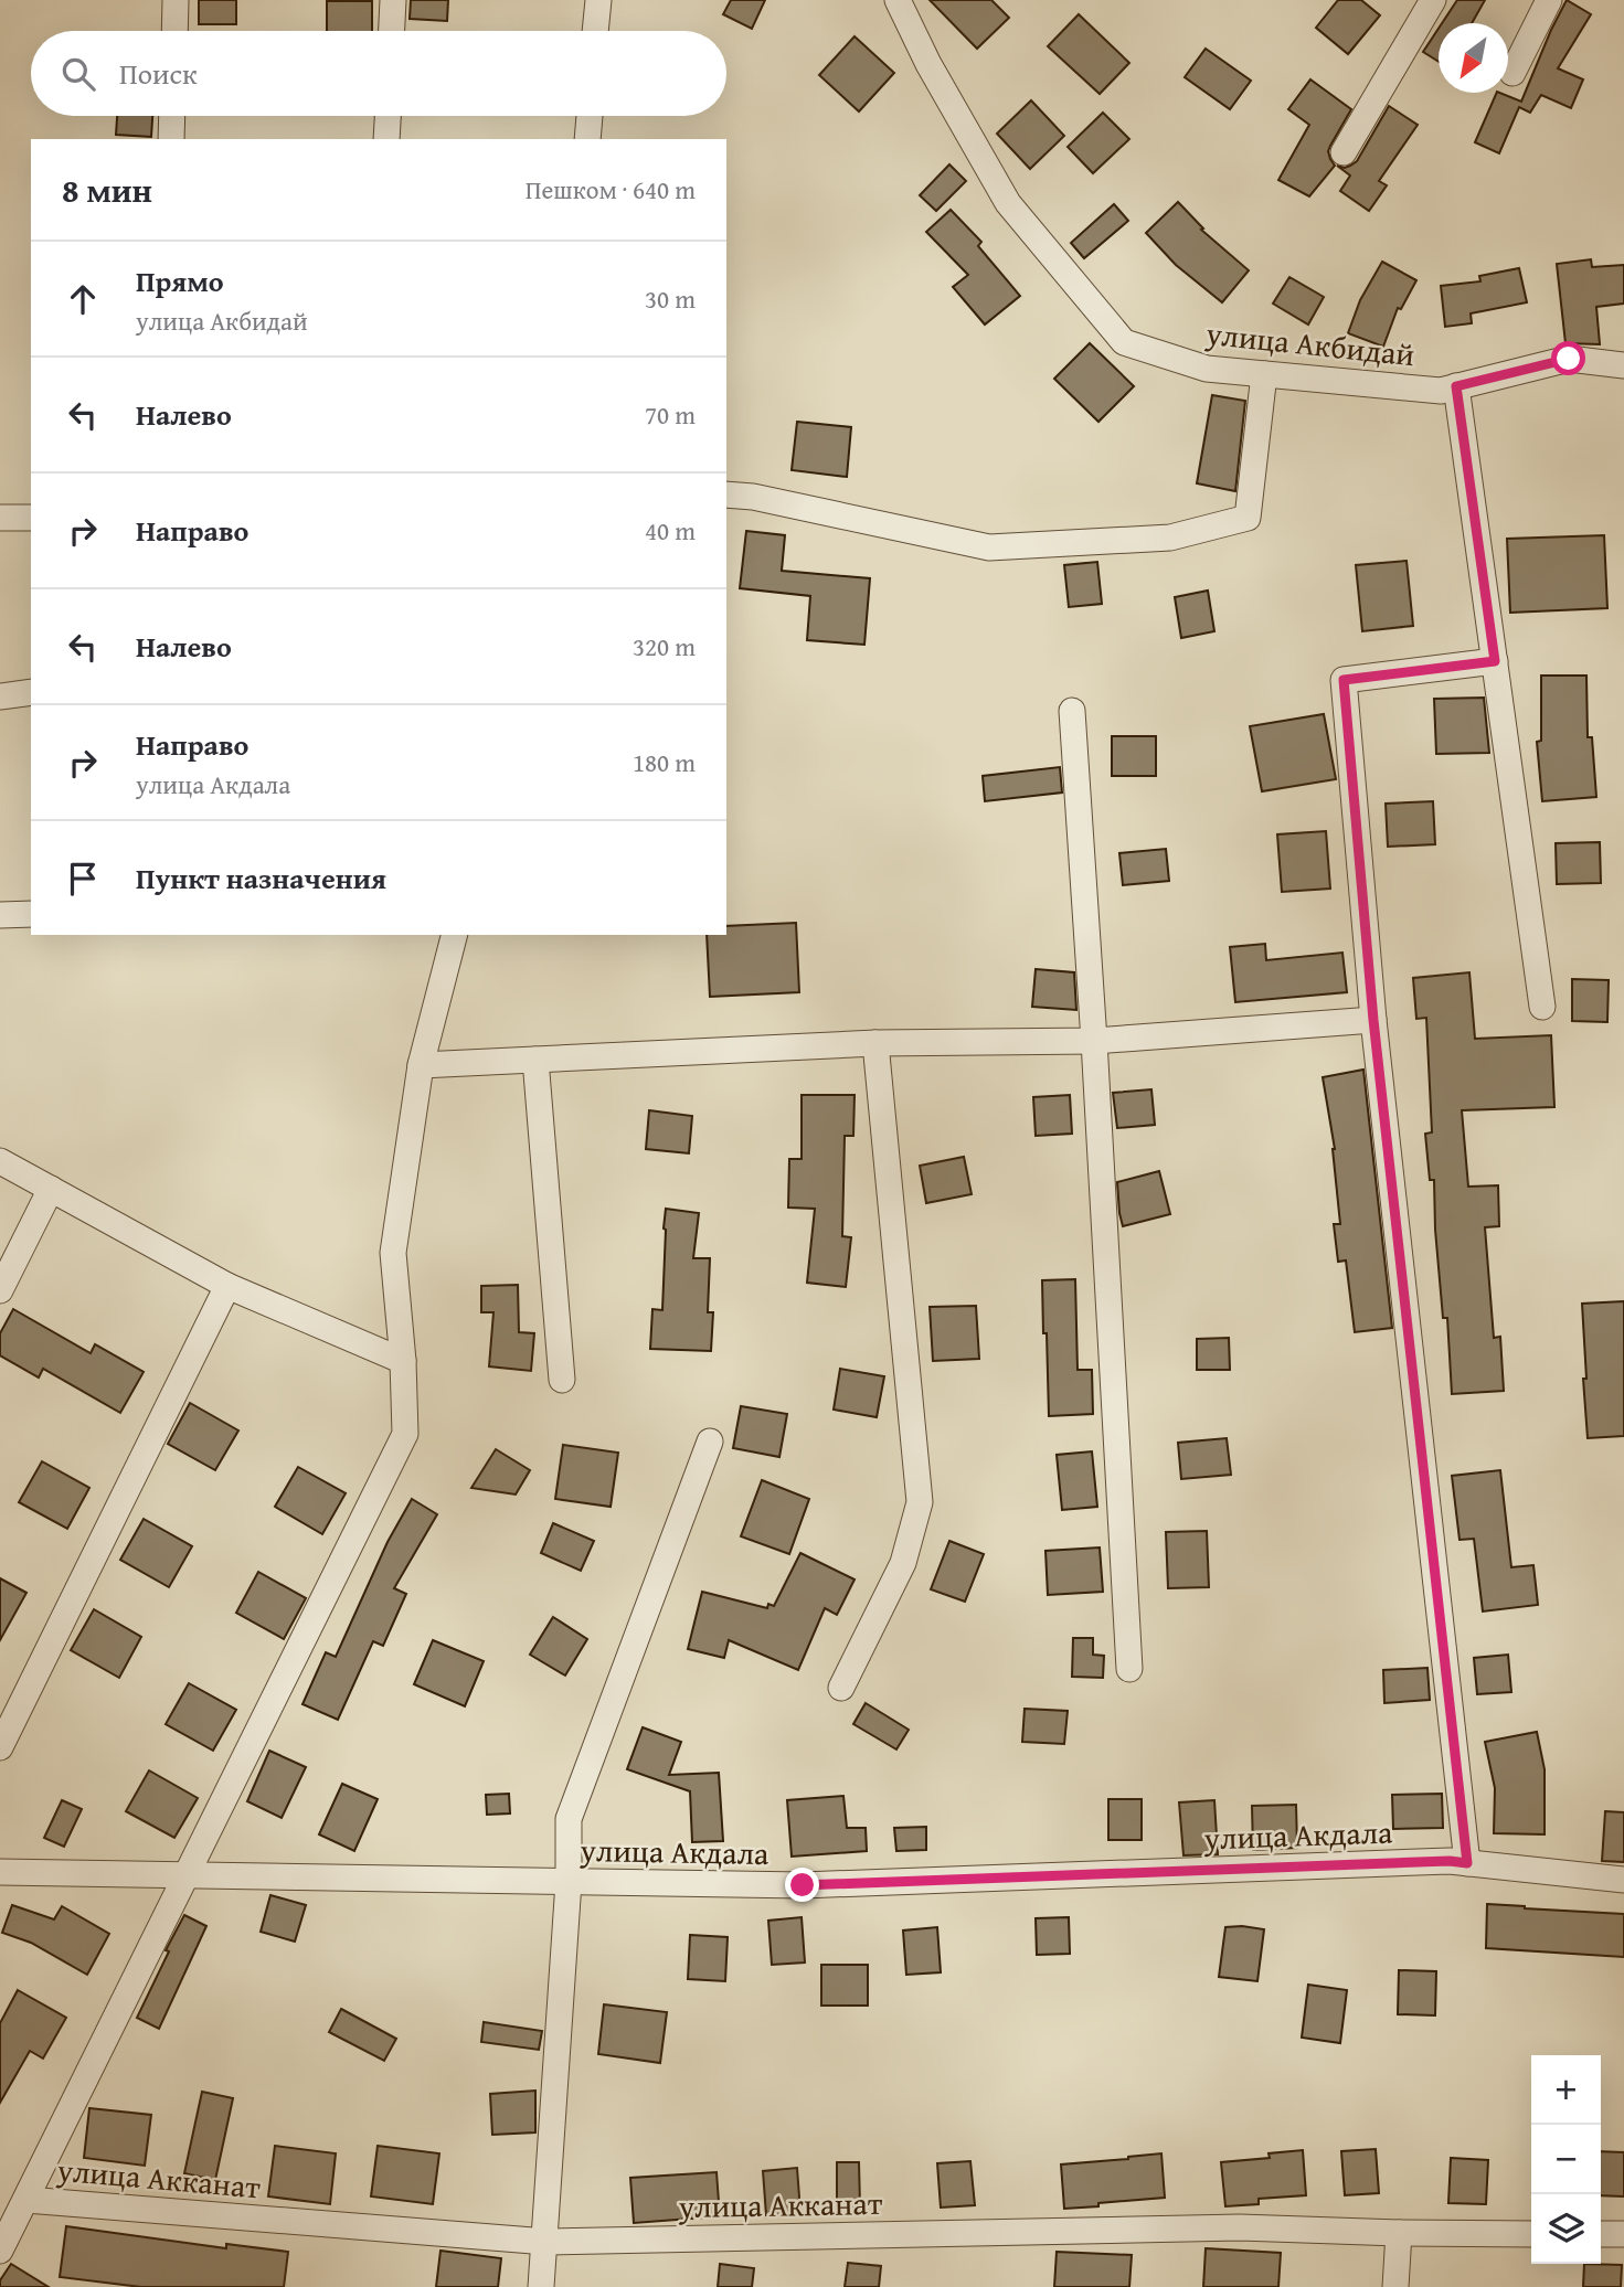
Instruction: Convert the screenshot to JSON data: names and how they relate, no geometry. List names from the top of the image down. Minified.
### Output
{"streets":{"street":["улица Акбидай","улица Акдала","улица Акканат"]},"north":"bottom left","page":{"search":"Поиск","heading":["8 мин","Пешком · 640 m"],"list":[["Прямо","улица Акбидай","30 m"],["Налево","70 m"],["Направо","40 m"],["Налево","320 m"],["Направо","улица Акдала","180 m"],"Пункт назначения"],"map_buttons":["+","−"]}}
